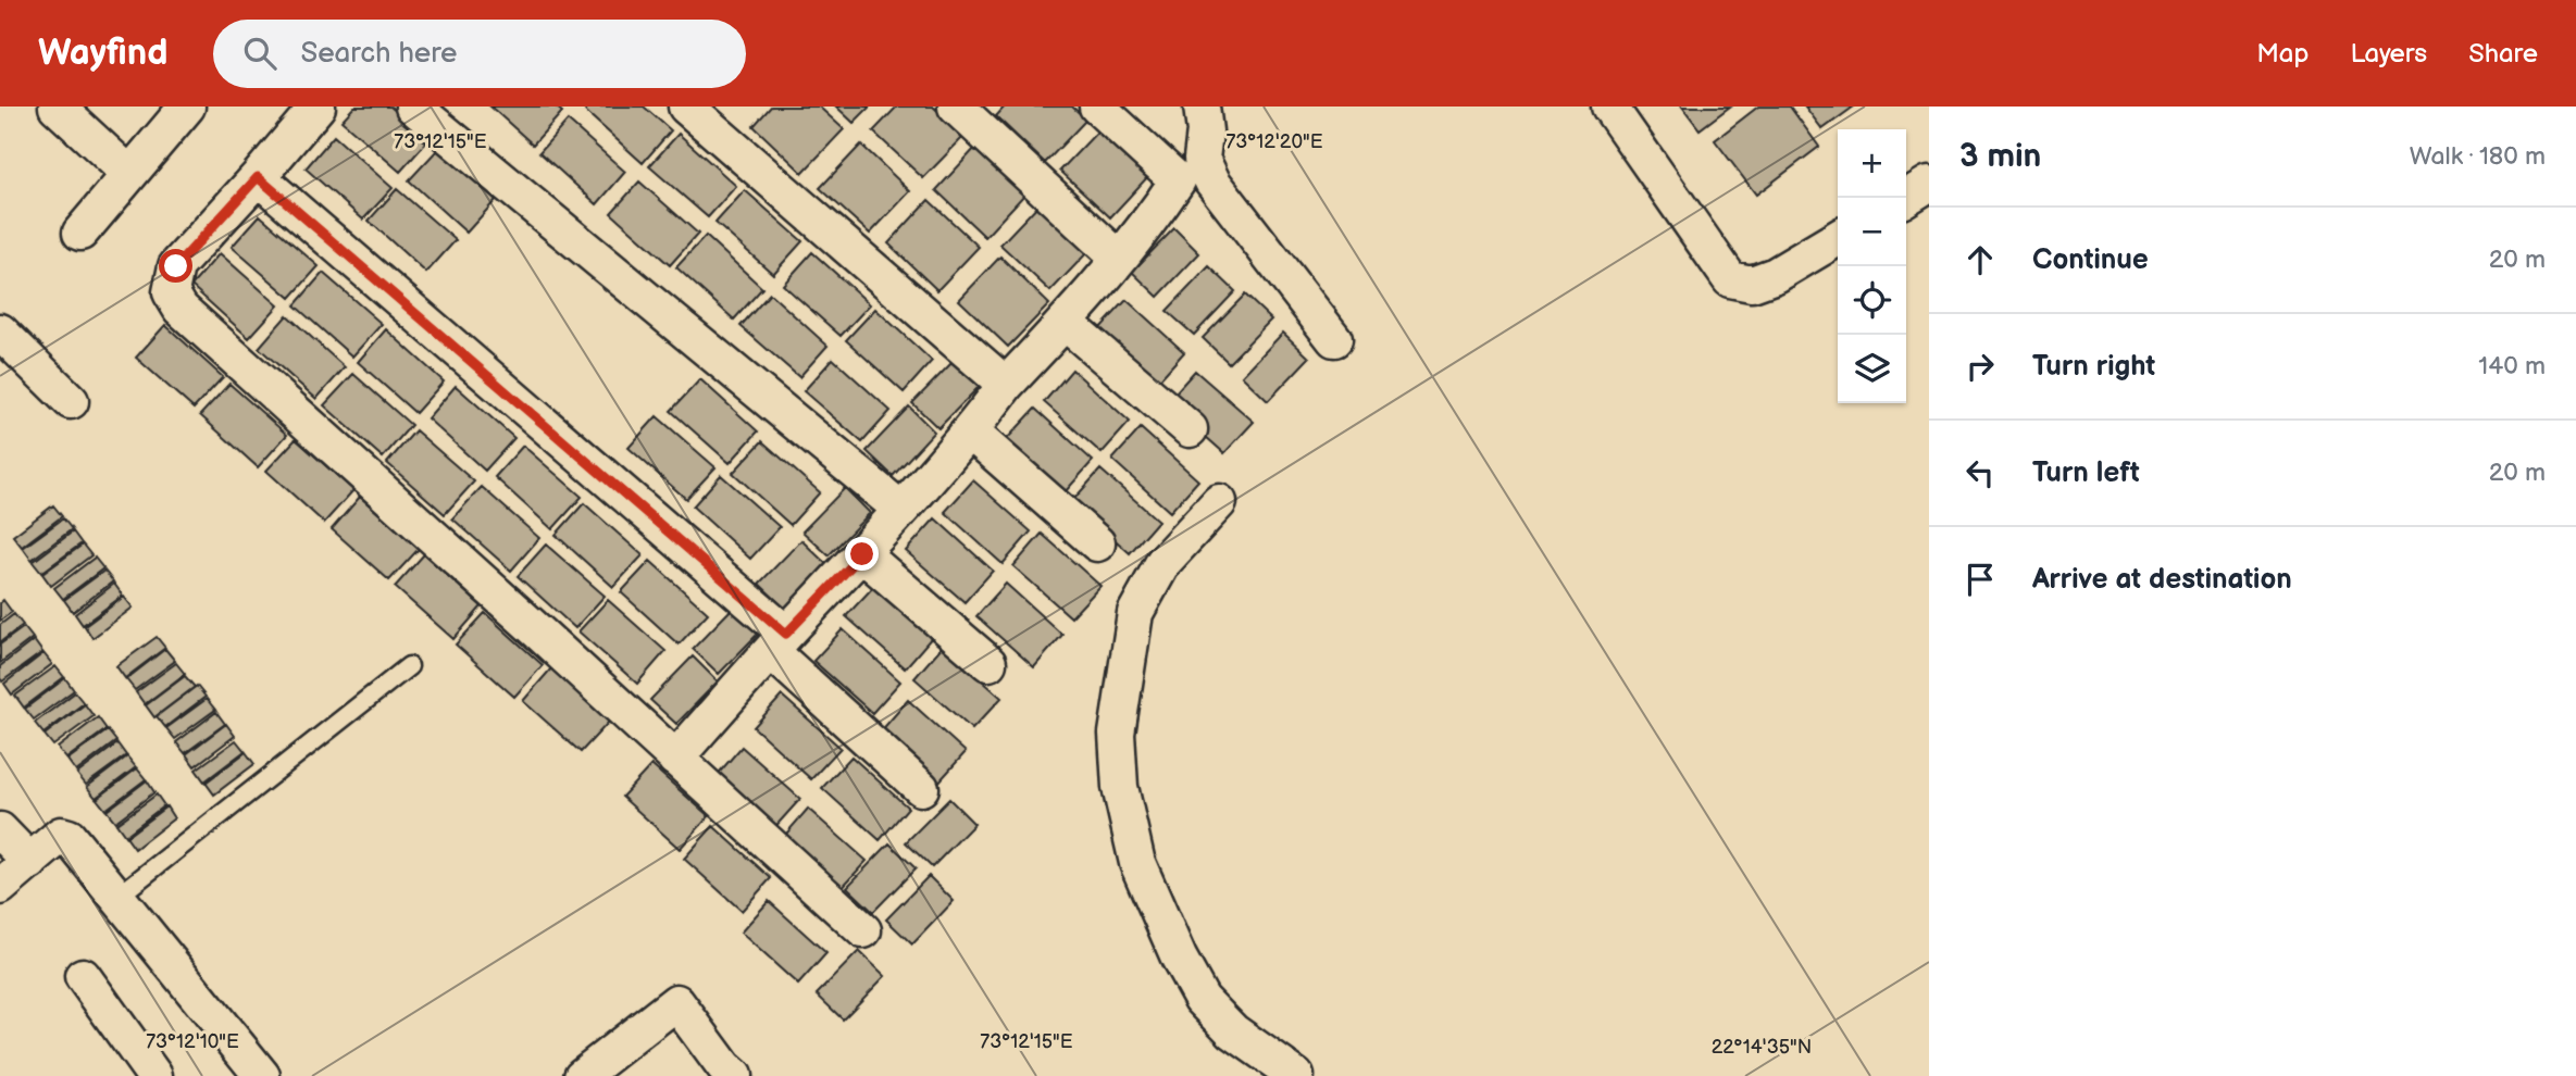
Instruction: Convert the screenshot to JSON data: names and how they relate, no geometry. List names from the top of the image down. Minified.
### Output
{"page":{"header":"Wayfind","search":"Search here","nav":["Map","Layers","Share"],"heading":["3 min","Walk · 180 m"],"map_buttons":["+","−"],"list":[["Continue","20 m"],["Turn right","140 m"],["Turn left","20 m"],"Arrive at destination"]},"coordinates":["73°12'15\"E","73°12'20\"E","73°12'10\"E","22°14'35\"N"]}
